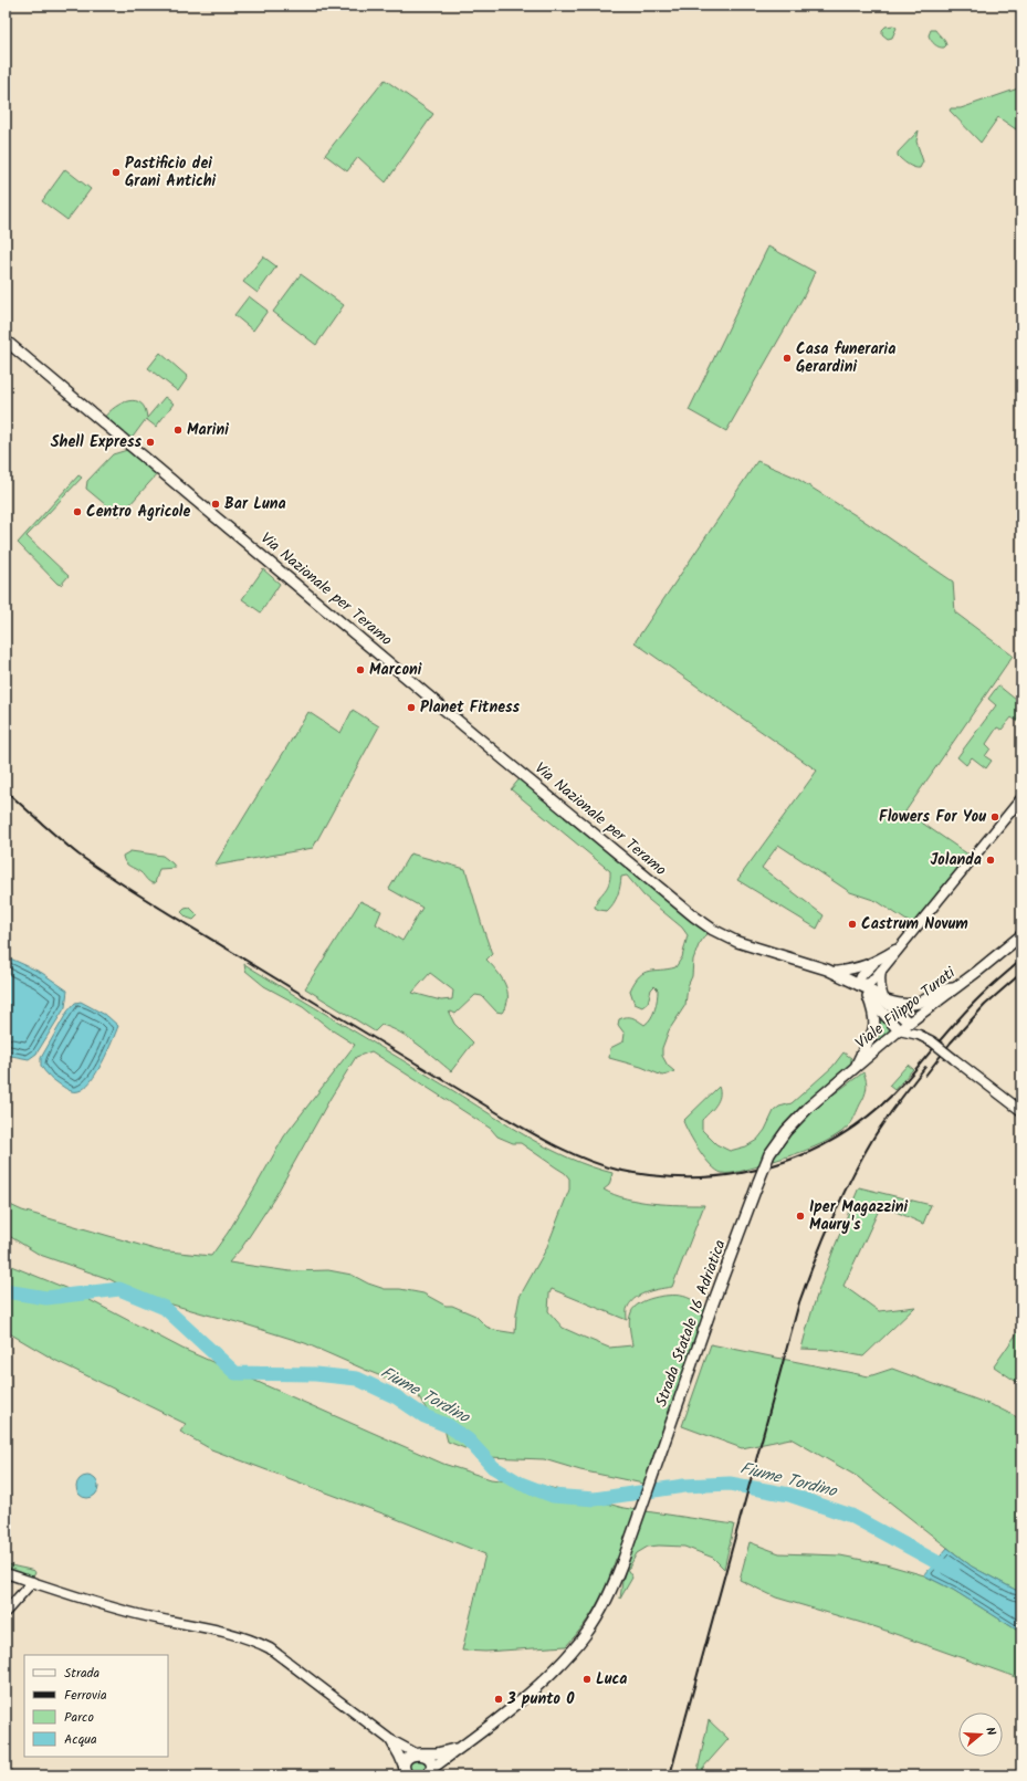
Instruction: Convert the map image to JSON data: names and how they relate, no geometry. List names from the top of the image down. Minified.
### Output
{"streets":{"main road":["Via Nazionale per Teramo","Viale Filippo Turati","Strada Statale 16 Adriatica"]},"crossings":[["Via Nazionale per Teramo","Viale Filippo Turati"],["Viale Filippo Turati","Strada Statale 16 Adriatica"]],"water":["Fiume Tordino"],"places":["Pastificio dei Grani Antichi","Casa funeraria Gerardini","Marini","Shell Express","Bar Luna","Centro Agricole","Marconi","Planet Fitness","Flowers For You","Jolanda","Castrum Novum","Iper Magazzini Maury's","Luca","3 punto 0"],"legend":["Strada","Ferrovia","Parco","Acqua"],"north":"right"}
